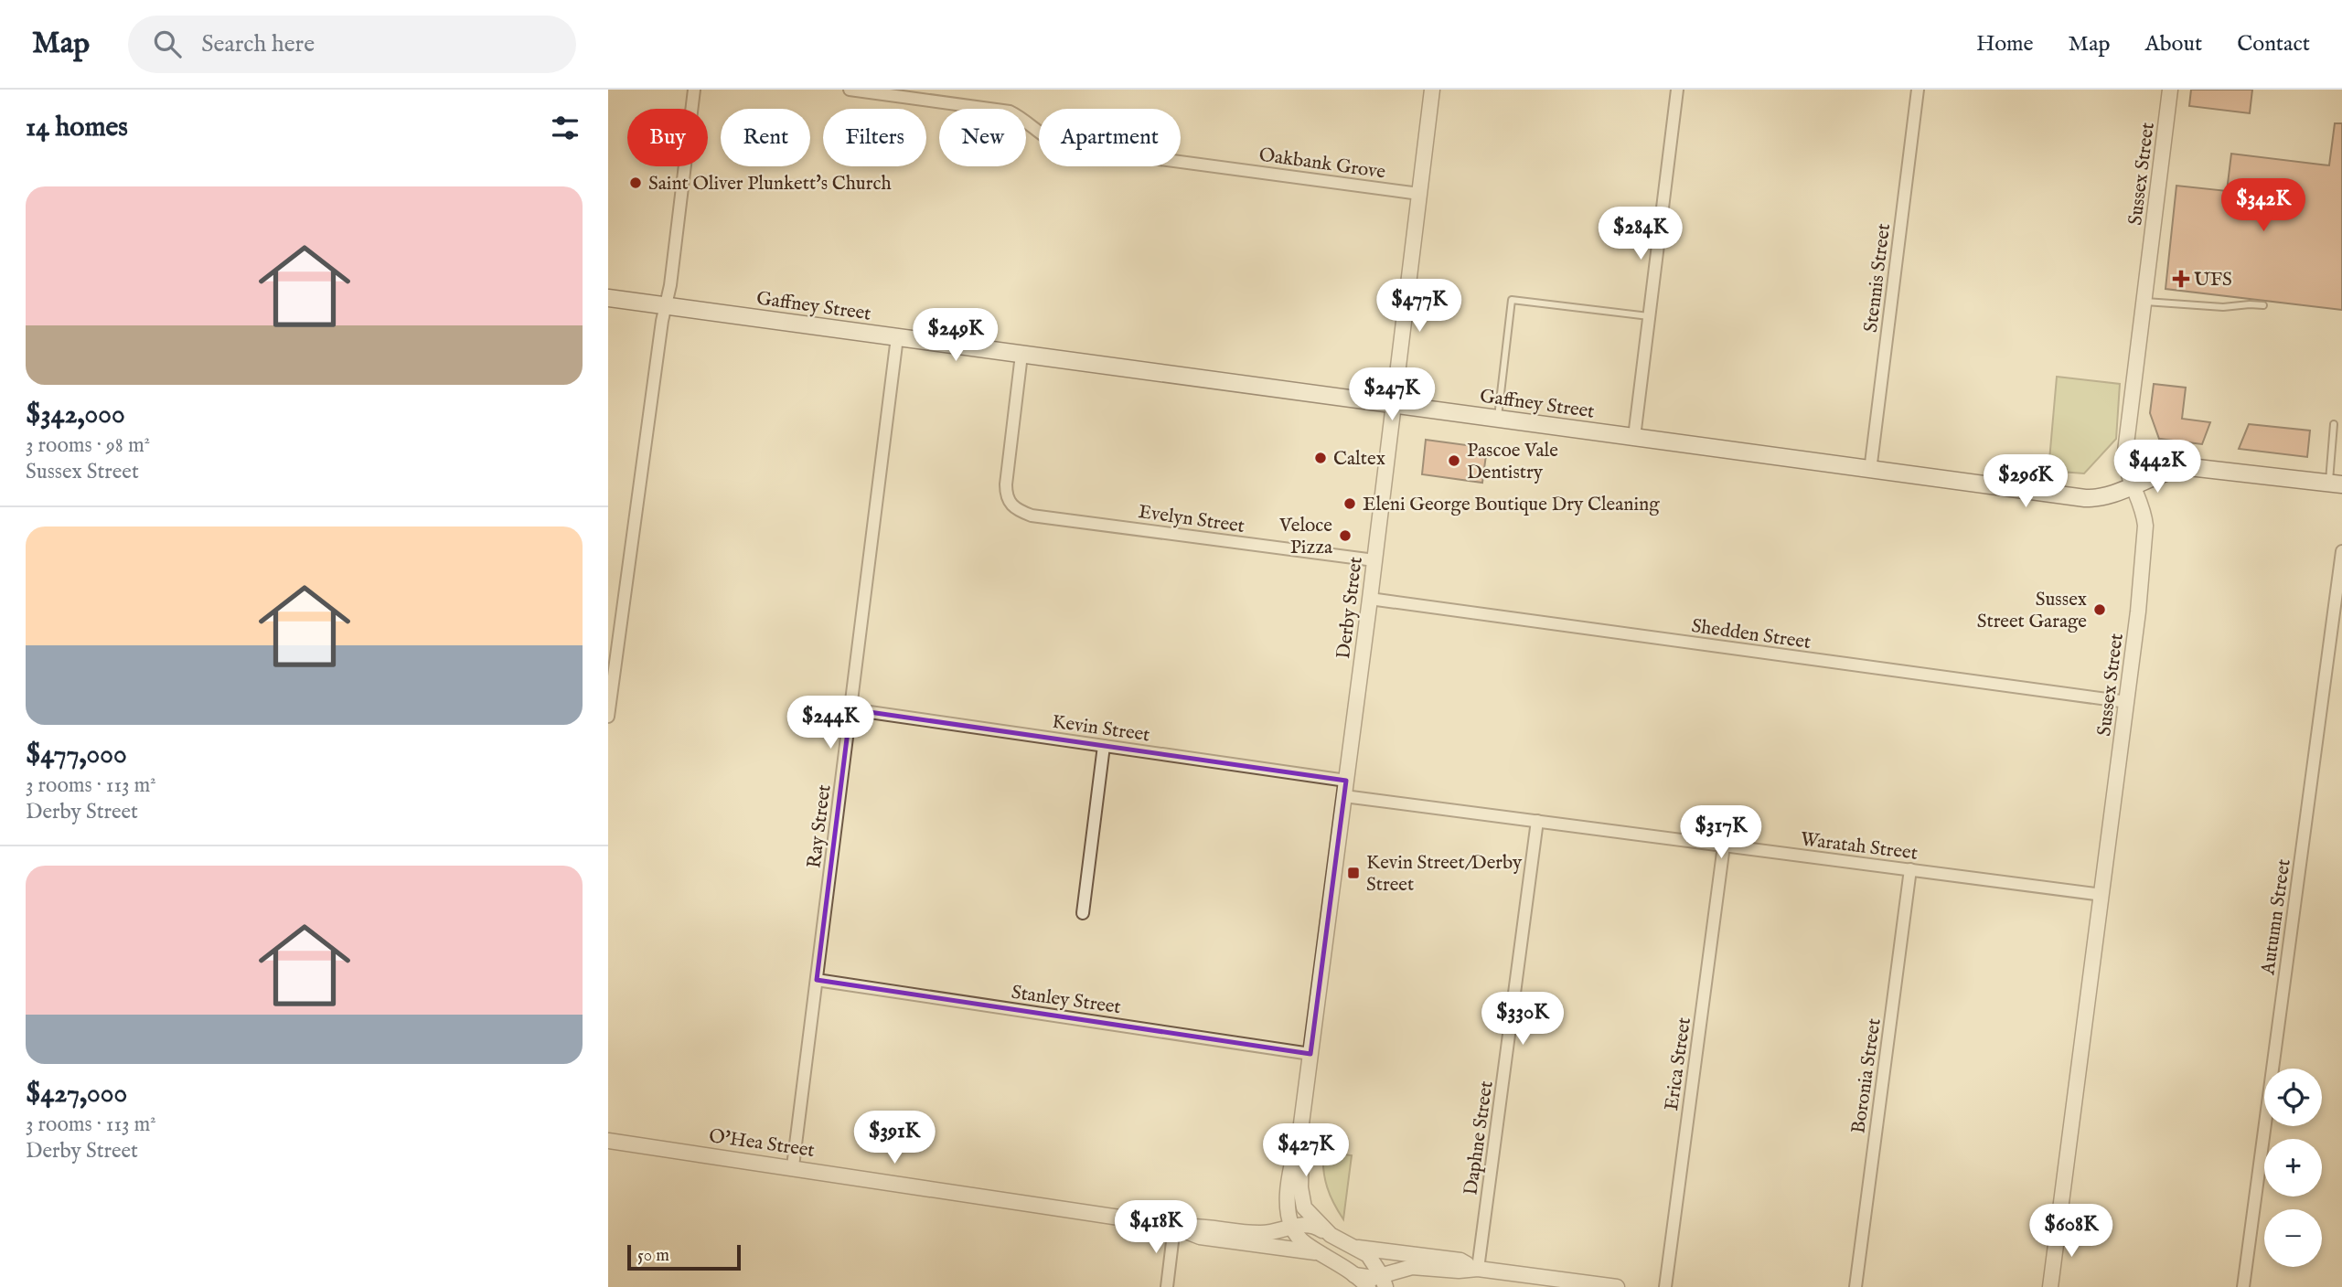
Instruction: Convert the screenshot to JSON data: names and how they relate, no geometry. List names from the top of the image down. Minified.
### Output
{"streets":{"main road":["Gaffney Street"],"street":["Oakbank Grove","Sussex Street","Stennis Street","Evelyn Street","Derby Street","Shedden Street","Kevin Street","Ray Street","Waratah Street","Autumn Street","Stanley Street","Erica Street","Boronia Street","Daphne Street","O'Hea Street"]},"crossings":[["Oakbank Grove","Derby Street"],["Sussex Street","Gaffney Street"],["Sussex Street","Shedden Street"],["Sussex Street","Waratah Street"],["Stennis Street","Gaffney Street"],["Gaffney Street","Evelyn Street"],["Gaffney Street","Derby Street"],["Gaffney Street","Ray Street"],["Evelyn Street","Derby Street"],["Derby Street","Shedden Street"],["Derby Street","Kevin Street"],["Derby Street","Waratah Street"],["Derby Street","Stanley Street"],["Derby Street","O'Hea Street"],["Kevin Street","Ray Street"],["Ray Street","Stanley Street"],["Ray Street","O'Hea Street"],["Waratah Street","Erica Street"],["Waratah Street","Boronia Street"],["Waratah Street","Daphne Street"]],"places":{"other":["Saint Oliver Plunkett's Church","Caltex","Pascoe Vale Dentistry","Eleni George Boutique Dry Cleaning","Veloce Pizza","Sussex Street Garage"],"health":["UFS"],"transit":["Kevin Street/Derby Street"]},"scale_bar":"50 m","page":{"header":"Map","search":"Search here","nav":["Home","Map","About","Contact"],"heading":"14 homes","chip":["Buy","Rent","Filters","New","Apartment"],"list":[{"name":"$342,000","note":"3 rooms · 98 m² · Sussex Street"},{"name":"$477,000","note":"3 rooms · 113 m² · Derby Street"},{"name":"$427,000","note":"3 rooms · 113 m² · Derby Street"}],"price":["$342K","$284K","$477K","$249K","$247K","$442K","$296K","$244K","$317K","$330K","$391K","$427K","$418K","$608K"],"map_buttons":["+","−"],"scale":"50 m"}}
